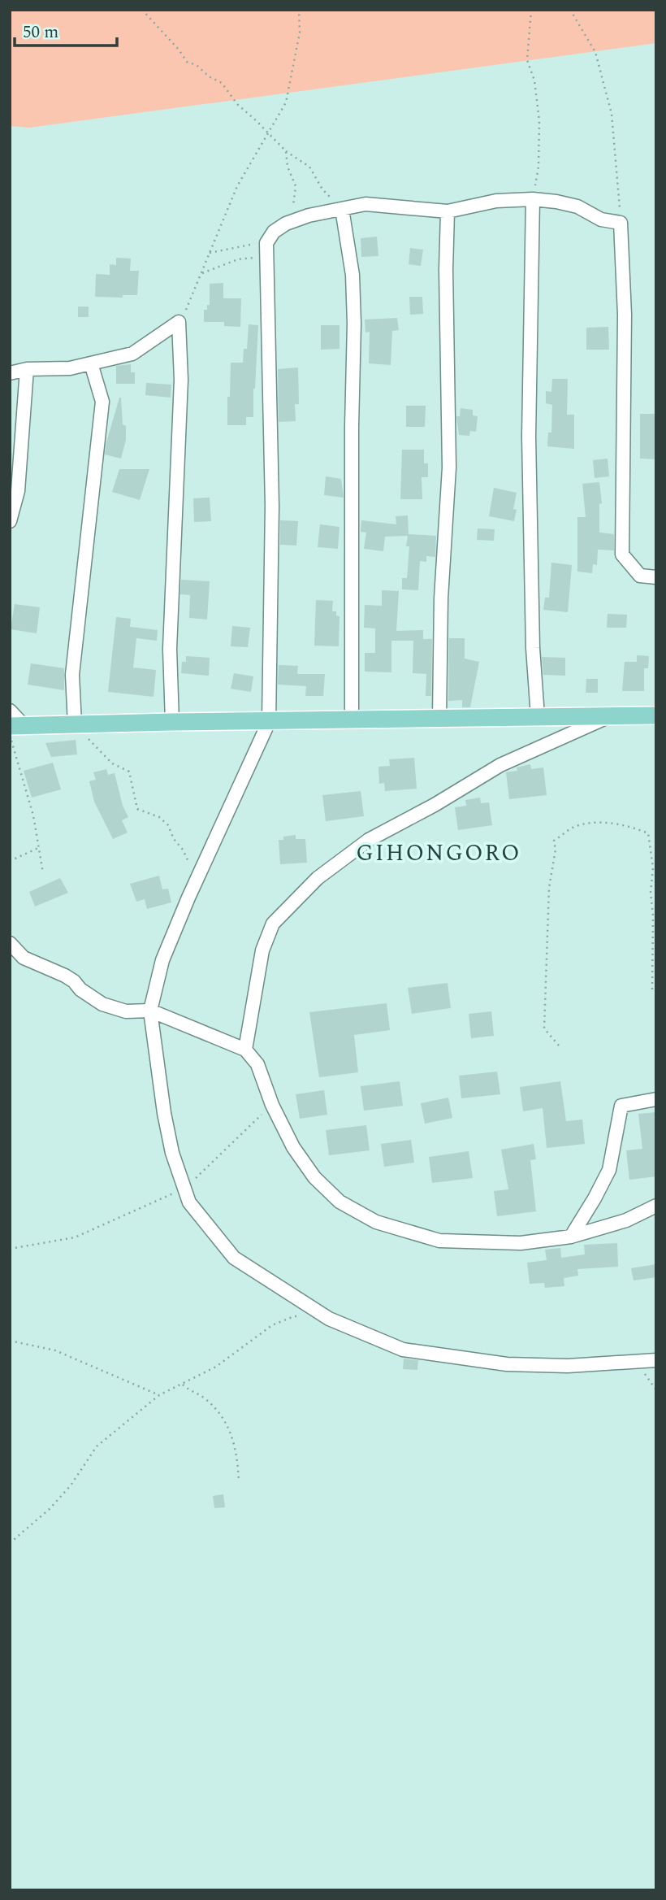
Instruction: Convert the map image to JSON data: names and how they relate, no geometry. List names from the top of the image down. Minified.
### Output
{"districts":["GIHONGORO"],"scale_bar":"50 m"}
